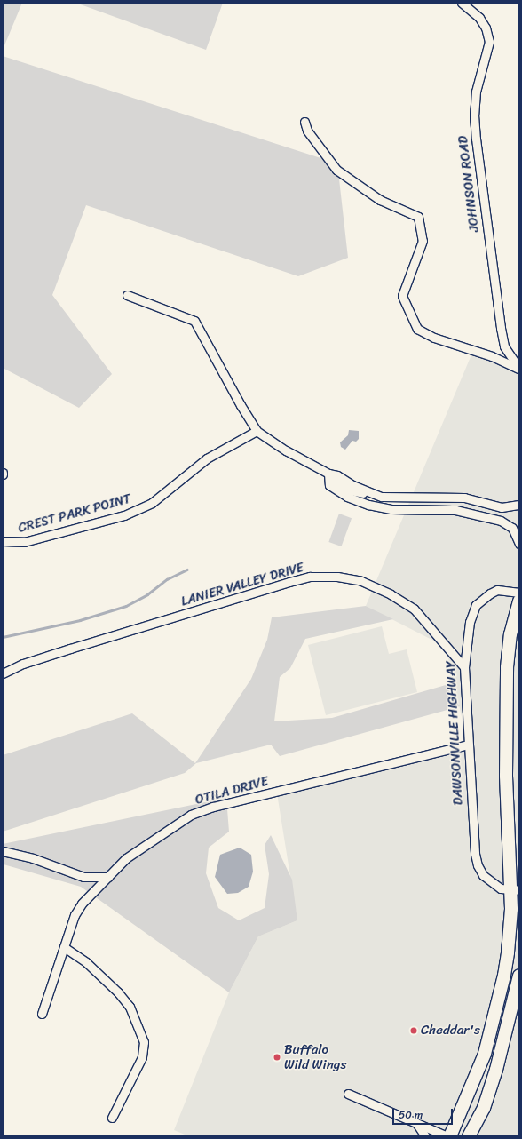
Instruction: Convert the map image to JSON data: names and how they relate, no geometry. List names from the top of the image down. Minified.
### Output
{"streets":{"street":["JOHNSON ROAD","CREST PARK POINT","LANIER VALLEY DRIVE","DAWSONVILLE HIGHWAY","OTILA DRIVE"]},"crossings":[["LANIER VALLEY DRIVE","DAWSONVILLE HIGHWAY"],["DAWSONVILLE HIGHWAY","OTILA DRIVE"]],"places":["Cheddar's","Buffalo Wild Wings"],"scale_bar":"50 m"}
